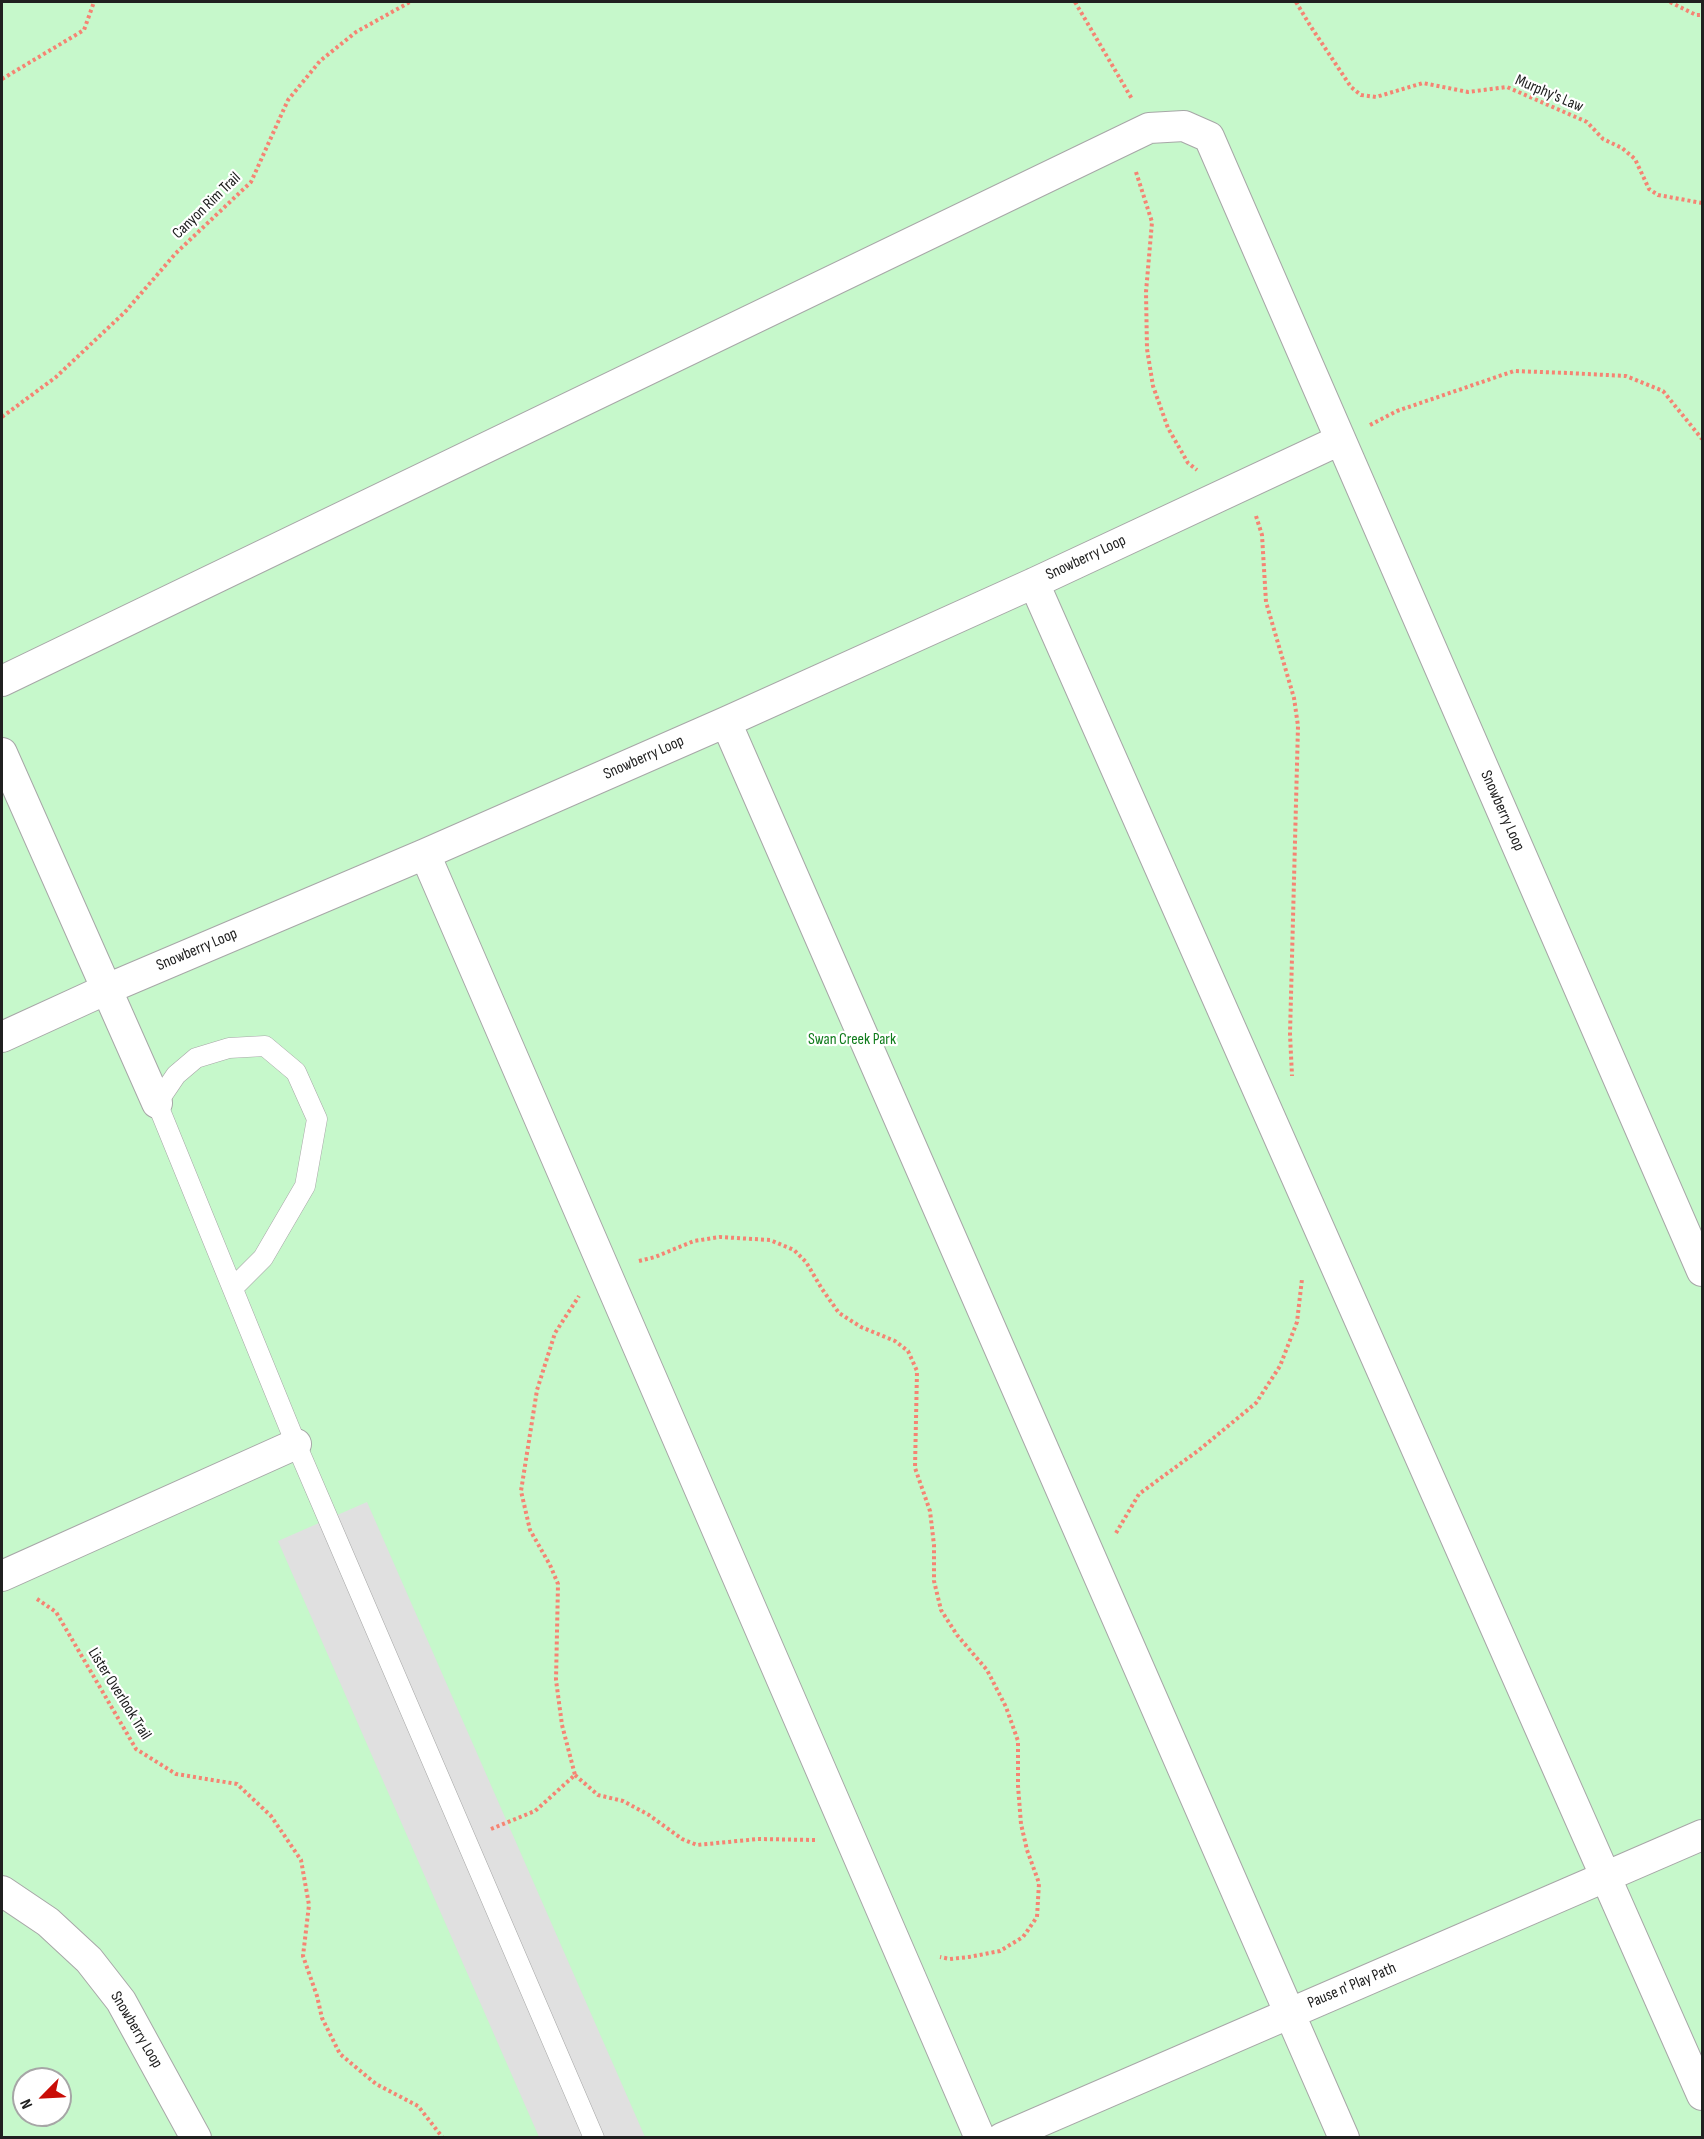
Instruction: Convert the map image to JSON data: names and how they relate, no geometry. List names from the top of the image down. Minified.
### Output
{"streets":{"street":["Snowberry Loop","Pause n' Play Path"],"path":["Murphy's Law","Canyon Rim Trail","Lister Overlook Trail"]},"parks":["Swan Creek Park"],"north":"bottom left"}
